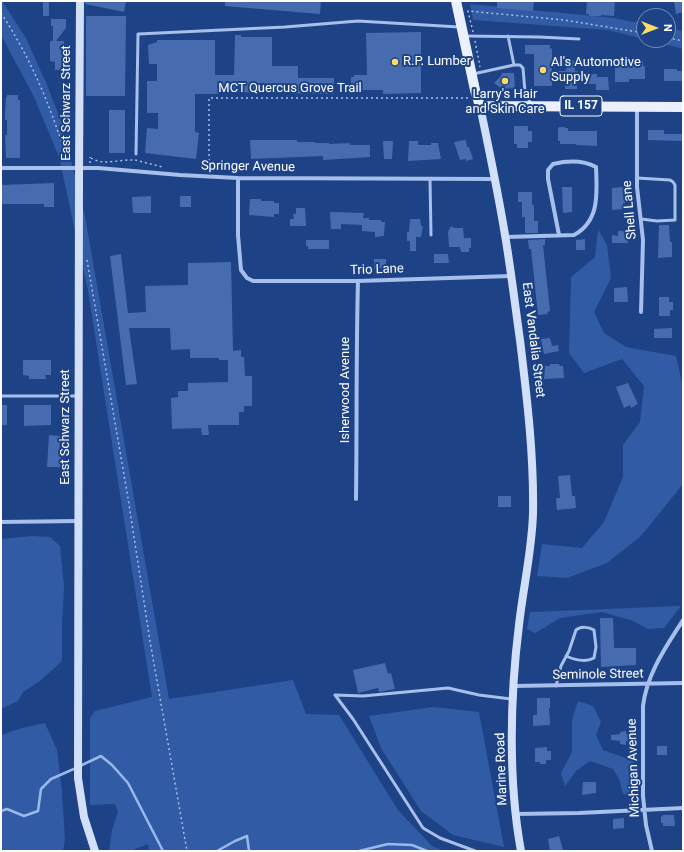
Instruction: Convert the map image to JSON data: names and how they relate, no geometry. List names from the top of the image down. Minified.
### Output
{"streets":{"main road":["IL 157","East Vandalia Street"],"street":["East Schwarz Street","Springer Avenue","Shell Lane","Trio Lane","Isherwood Avenue","Seminole Street","Michigan Avenue","Marine Road"],"path":["MCT Quercus Grove Trail"]},"crossings":[["MCT Quercus Grove Trail","East Vandalia Street"],["East Schwarz Street","Springer Avenue"],["IL 157","Shell Lane"],["IL 157","East Vandalia Street"],["Springer Avenue","Trio Lane"],["Springer Avenue","East Vandalia Street"],["Trio Lane","East Vandalia Street"],["Trio Lane","Isherwood Avenue"],["East Vandalia Street","Seminole Street"],["East Vandalia Street","Marine Road"],["Seminole Street","Michigan Avenue"],["Seminole Street","Marine Road"]],"places":["R.P. Lumber","Al's Automotive Supply","Larry's Hair and Skin Care"],"north":"right"}
